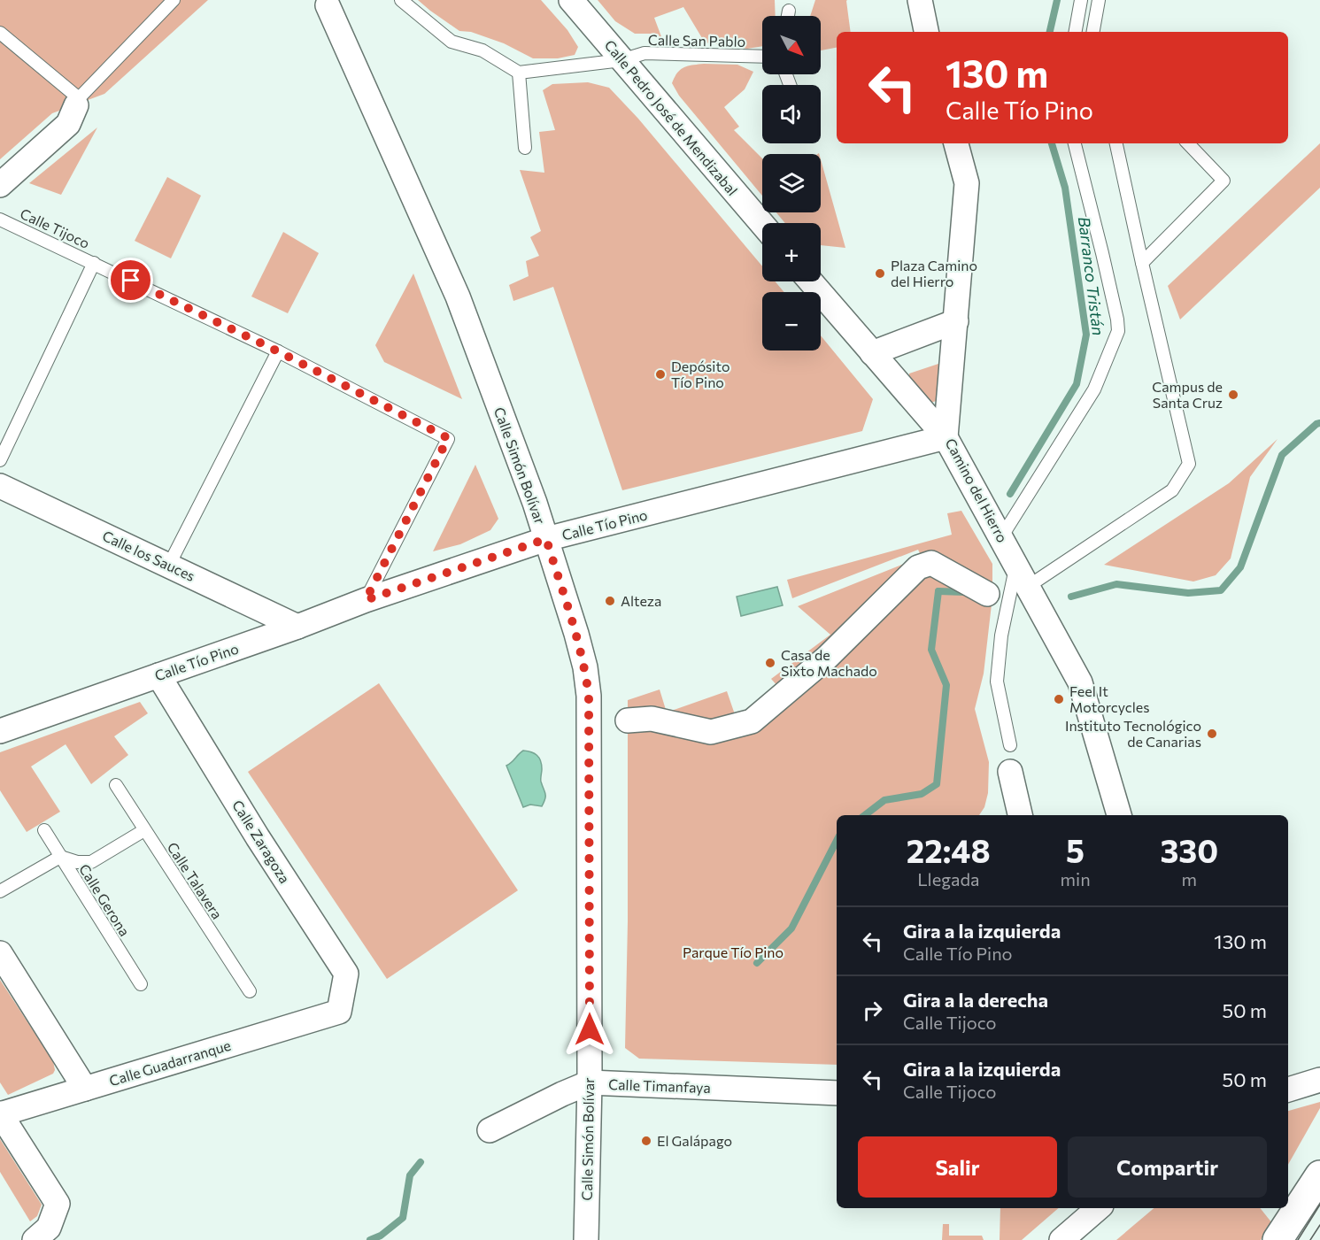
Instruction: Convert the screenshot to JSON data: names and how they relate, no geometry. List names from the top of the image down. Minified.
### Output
{"streets":{"street":["Calle Pedro José de Mendizabal","Calle Simón Bolívar","Camino del Hierro","Calle Tío Pino","Calle los Sauces","Calle Zaragoza","Calle Guadarranque","Calle Timanfaya"],"lane":["Calle San Pablo","Calle Tijoco","Calle Talavera","Calle Gerona"]},"crossings":[["Calle San Pablo","Calle Pedro José de Mendizabal"],["Calle Tijoco","Calle Tío Pino"],["Calle Simón Bolívar","Calle Tío Pino"],["Calle Simón Bolívar","Calle Timanfaya"],["Camino del Hierro","Calle Tío Pino"],["Calle Tío Pino","Calle los Sauces"],["Calle Tío Pino","Calle Zaragoza"],["Calle Zaragoza","Calle Guadarranque"]],"water":["Barranco Tristán"],"parks":["Parque Tío Pino"],"places":["Plaza Camino del Hierro","Depósito Tío Pino","Campus de Santa Cruz","Alteza","Casa de Sixto Machado","Feel It Motorcycles","Instituto Tecnológico de Canarias","El Galápago"],"north":"bottom right","page":{"map_buttons":["+","−"],"turn":["130 m","Calle Tío Pino"],"eta":["22:48","Llegada","5","min","330","m"],"list":[{"name":"Gira a la izquierda","note":"Calle Tío Pino","value":"130 m"},{"name":"Gira a la derecha","note":"Calle Tijoco","value":"50 m"},{"name":"Gira a la izquierda","note":"Calle Tijoco","value":"50 m"}],"buttons":["Salir","Compartir"]}}
